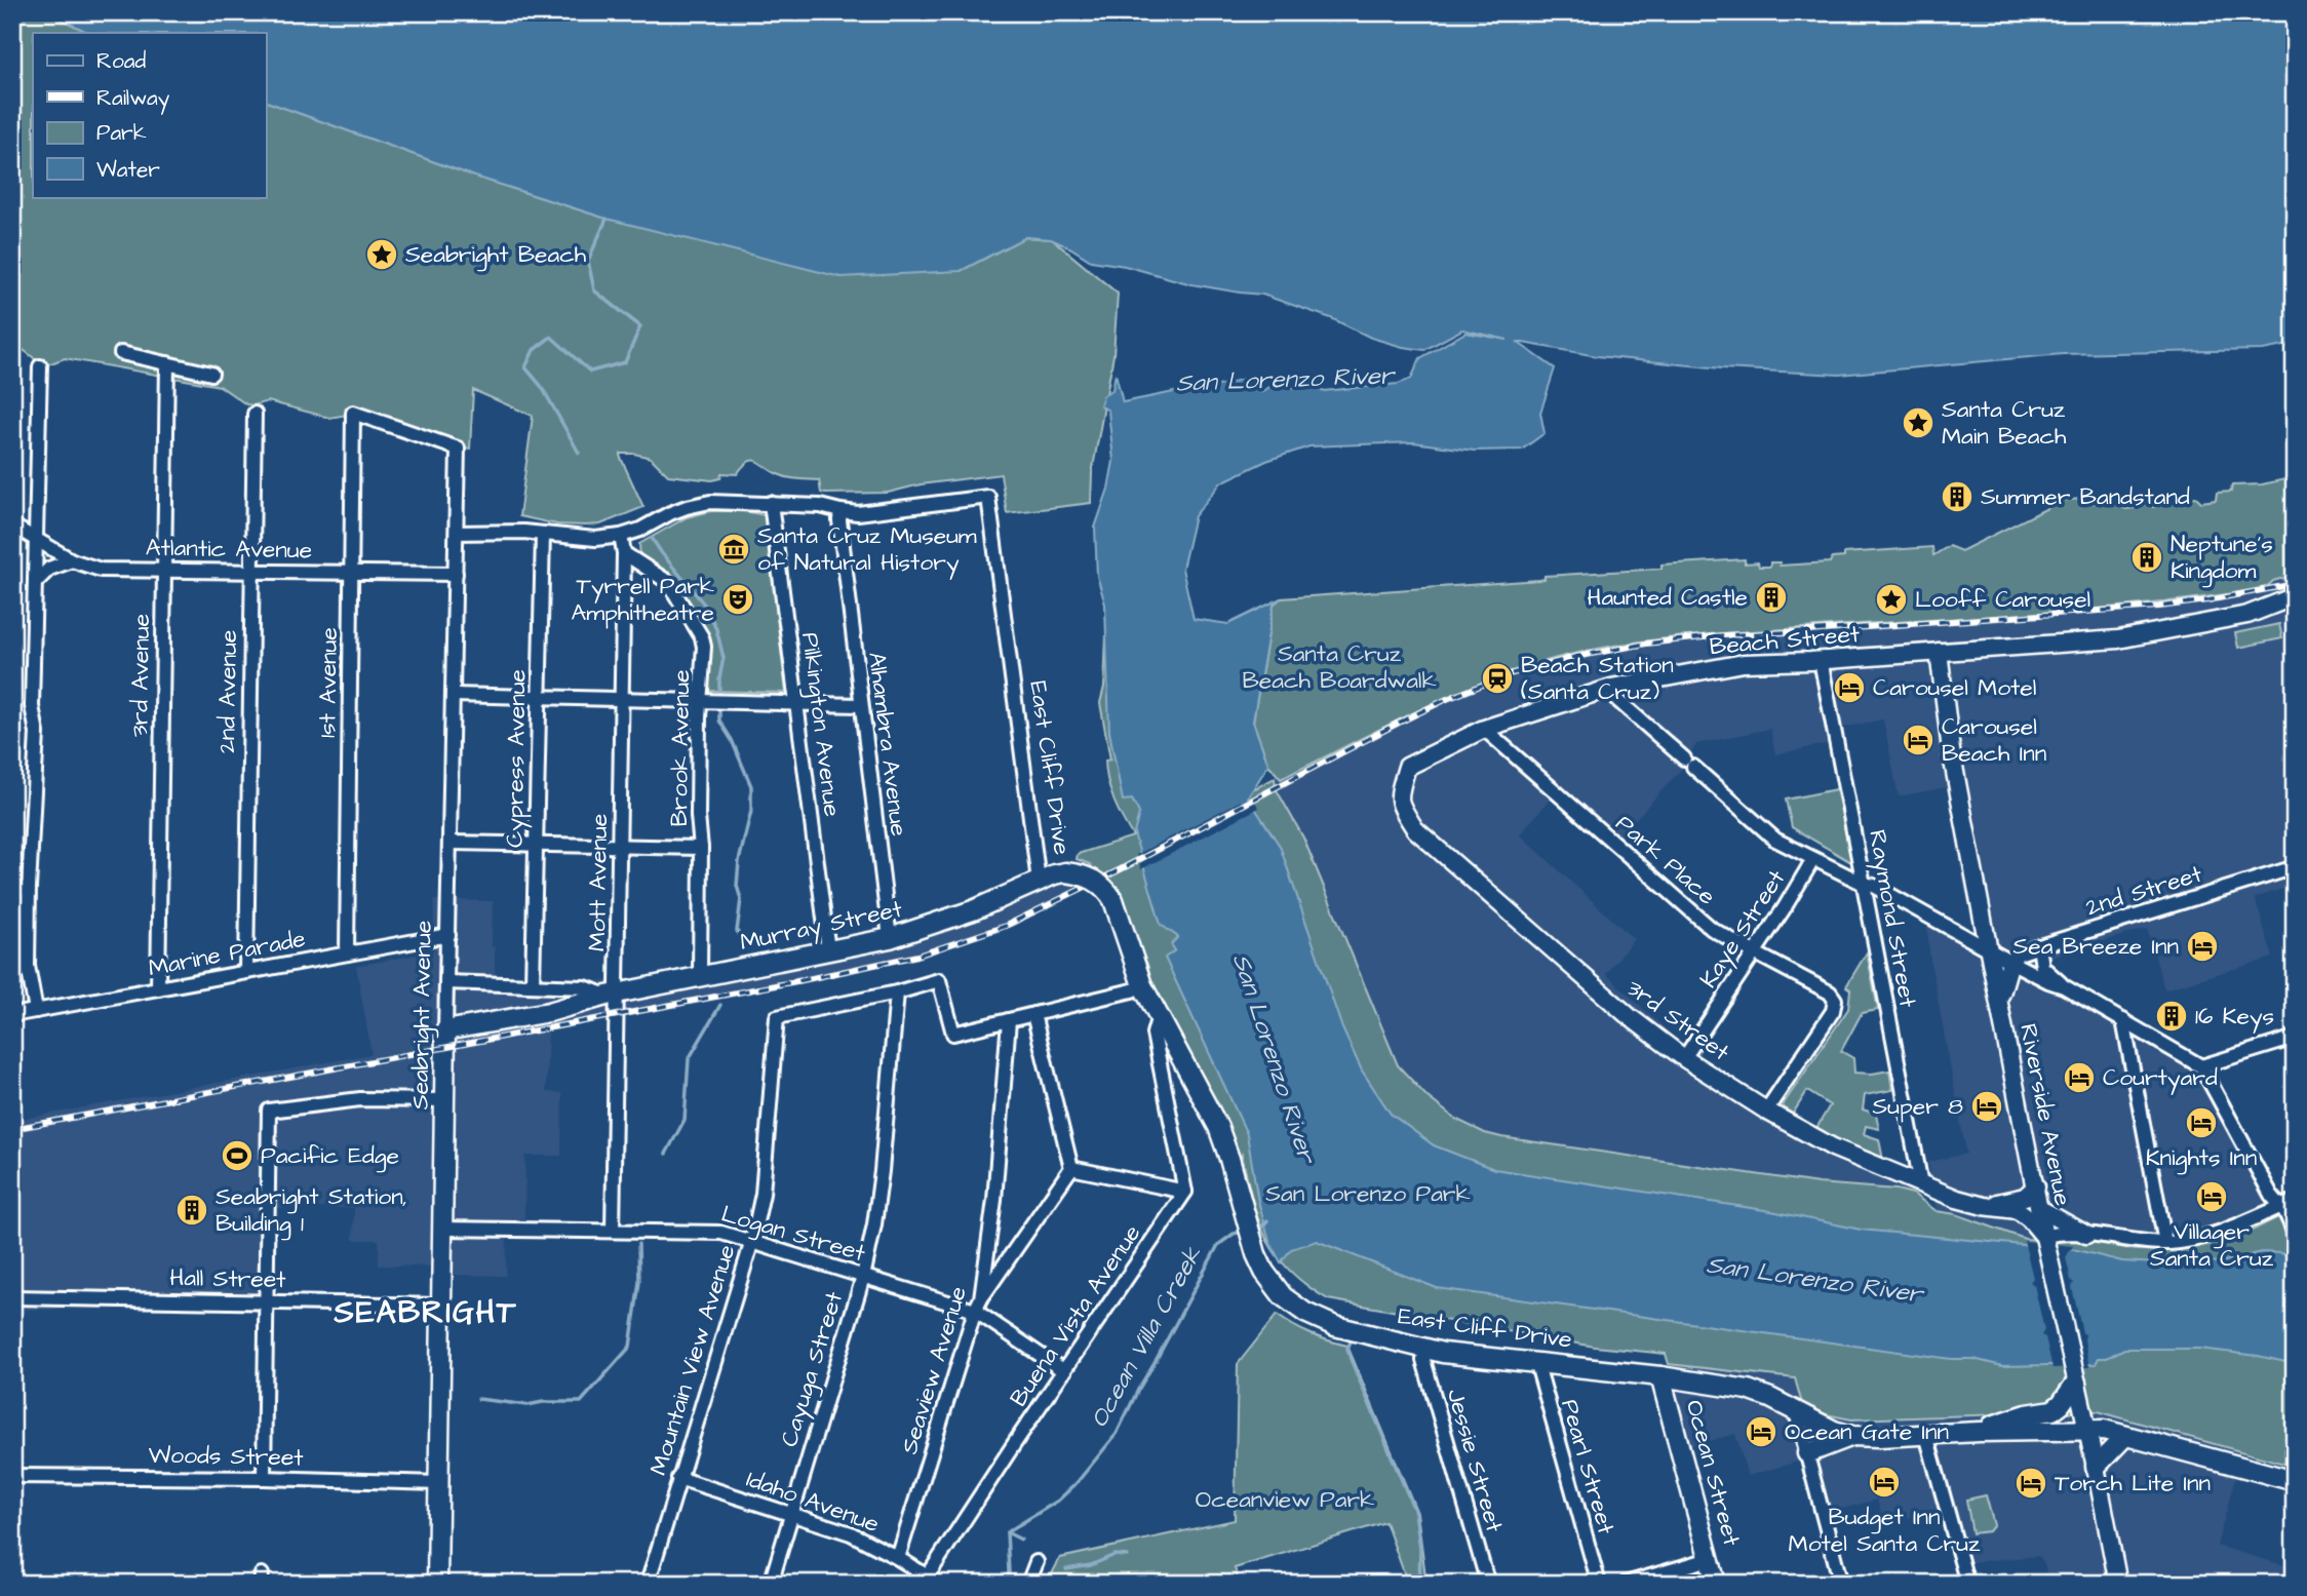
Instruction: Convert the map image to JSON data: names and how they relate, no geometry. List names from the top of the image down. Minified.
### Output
{"streets":{"main road":["East Cliff Drive","Murray Street","Seabright Avenue","Ocean Street"],"street":["Atlantic Avenue","Beach Street","3rd Avenue","1st Avenue","2nd Avenue","Pilkington Avenue","Alhambra Avenue","Brook Avenue","Cypress Avenue","Park Place","Mott Avenue","2nd Street","Raymond Street","Kaye Street","Marine Parade","3rd Street","Riverside Avenue","Logan Street","Hall Street","Buena Vista Avenue","Mountain View Avenue","Cayuga Street","Seaview Avenue","Woods Street","Jessie Street","Pearl Street","Idaho Avenue"]},"crossings":[["Atlantic Avenue","3rd Avenue"],["Atlantic Avenue","1st Avenue"],["Atlantic Avenue","2nd Avenue"],["Atlantic Avenue","Seabright Avenue"],["Beach Street","Park Place"],["Beach Street","Raymond Street"],["Beach Street","3rd Street"],["Beach Street","Riverside Avenue"],["3rd Avenue","Marine Parade"],["1st Avenue","Marine Parade"],["1st Avenue","Seabright Avenue"],["2nd Avenue","Marine Parade"],["Pilkington Avenue","East Cliff Drive"],["Pilkington Avenue","Murray Street"],["Alhambra Avenue","East Cliff Drive"],["Alhambra Avenue","Murray Street"],["Brook Avenue","Mott Avenue"],["Brook Avenue","Murray Street"],["Cypress Avenue","East Cliff Drive"],["Cypress Avenue","Murray Street"],["East Cliff Drive","Mott Avenue"],["East Cliff Drive","Murray Street"],["East Cliff Drive","Seabright Avenue"],["East Cliff Drive","Jessie Street"],["East Cliff Drive","Pearl Street"],["East Cliff Drive","Ocean Street"],["Park Place","Kaye Street"],["Park Place","3rd Street"],["Mott Avenue","Murray Street"],["Mott Avenue","Logan Street"],["Raymond Street","3rd Street"],["Murray Street","Seabright Avenue"],["Kaye Street","3rd Street"],["Marine Parade","Seabright Avenue"],["Seabright Avenue","Logan Street"],["Seabright Avenue","Hall Street"],["Seabright Avenue","Woods Street"],["3rd Street","Riverside Avenue"],["Logan Street","Buena Vista Avenue"],["Logan Street","Mountain View Avenue"],["Logan Street","Cayuga Street"],["Logan Street","Seaview Avenue"],["Buena Vista Avenue","Idaho Avenue"],["Mountain View Avenue","Cayuga Street"],["Mountain View Avenue","Idaho Avenue"],["Cayuga Street","Idaho Avenue"],["Seaview Avenue","Idaho Avenue"]],"districts":["SEABRIGHT"],"water":["San Lorenzo River","Ocean Villa Creek"],"parks":["Santa Cruz Beach Boardwalk","San Lorenzo Park","Oceanview Park"],"places":{"place":["Seabright Beach","Santa Cruz Main Beach","Looff Carousel"],"building":["Summer Bandstand","Neptune's Kingdom","Haunted Castle","16 Keys","Seabright Station, Building 1"],"museum":["Santa Cruz Museum of Natural History"],"theatre":["Tyrrell Park Amphitheatre"],"station":["Beach Station (Santa Cruz)"],"hotel":["Carousel Motel","Carousel Beach Inn","Sea Breeze Inn","Courtyard","Super 8","Knights Inn","Villager Santa Cruz","Ocean Gate Inn","Budget Inn Motel Santa Cruz","Torch Lite Inn"],"sports":["Pacific Edge"]},"legend":["Road","Railway","Park","Water"]}
